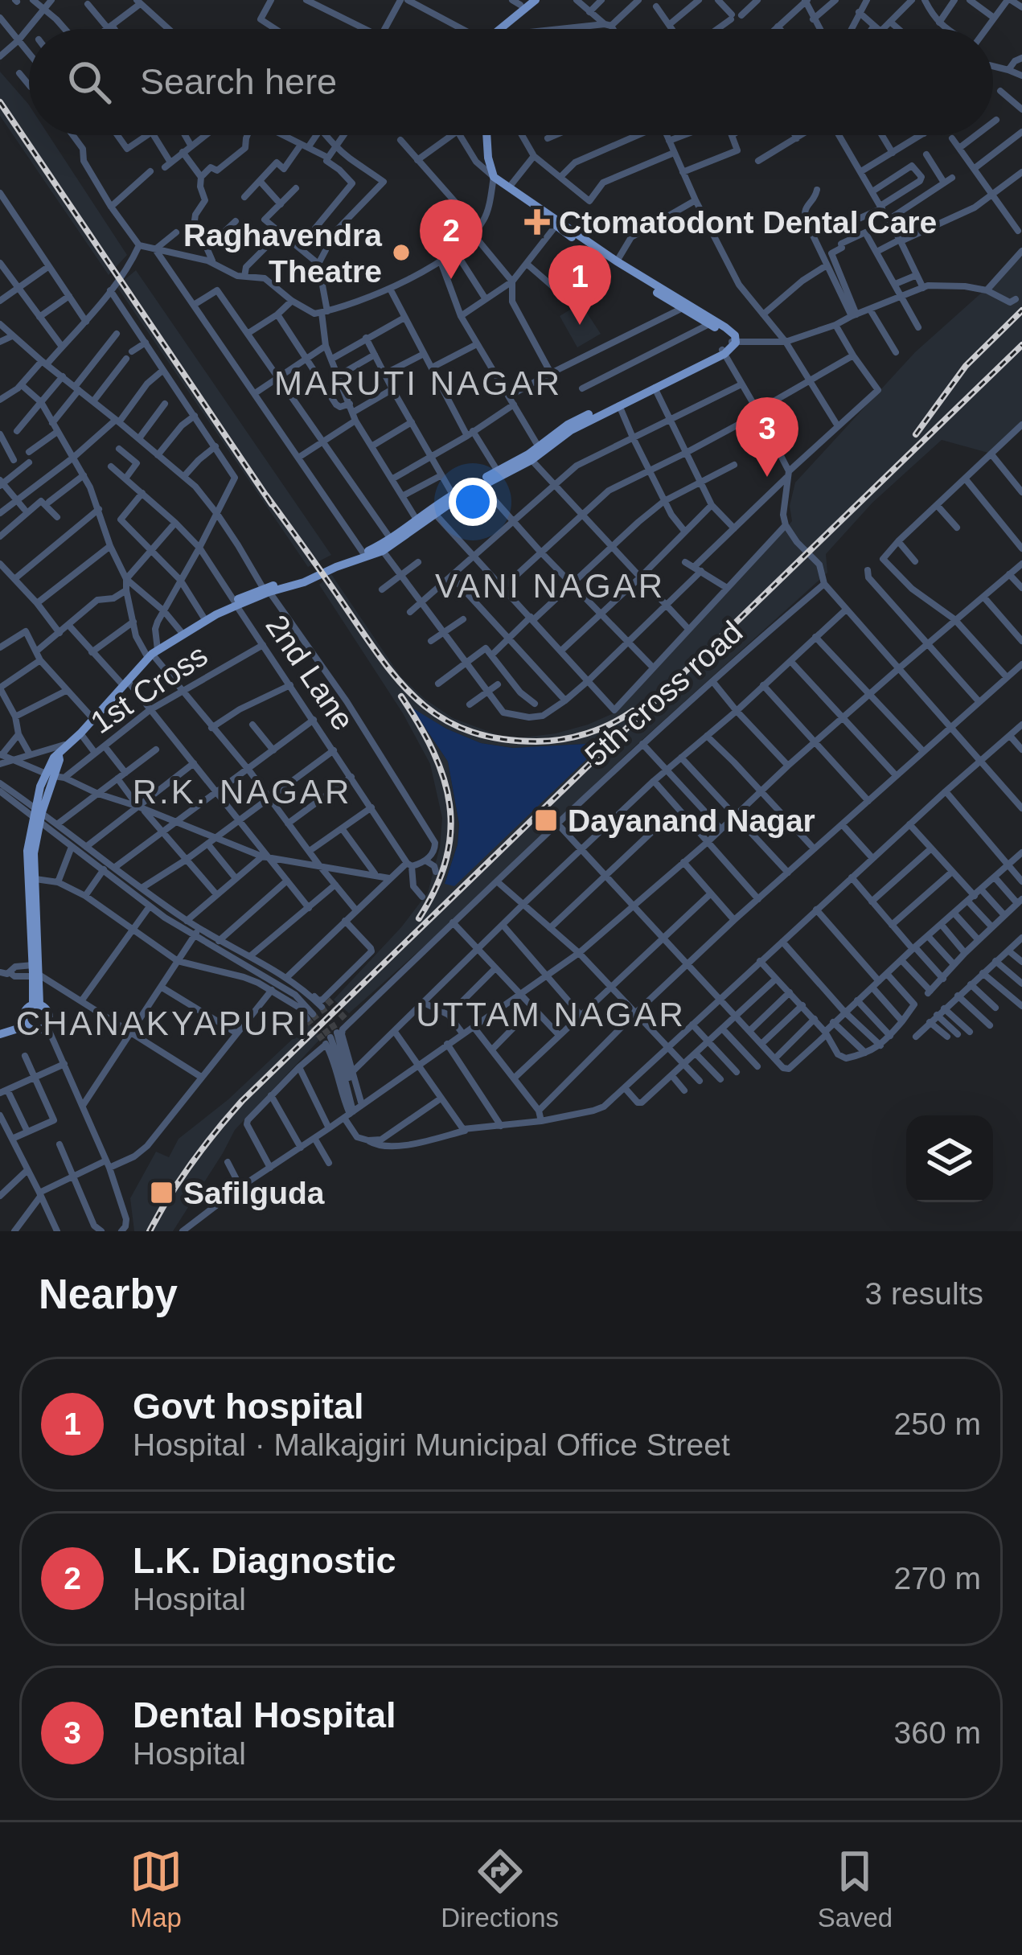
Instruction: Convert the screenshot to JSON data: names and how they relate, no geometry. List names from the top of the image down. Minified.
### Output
{"streets":{"street":["2nd Lane","1st Cross","5th cross road"]},"crossings":[["2nd Lane","1st Cross"]],"districts":["MARUTI NAGAR","VANI NAGAR","R.K. NAGAR","UTTAM NAGAR","CHANAKYAPURI"],"places":{"health":["Ctomatodont Dental Care"],"other":["Raghavendra Theatre"],"transit":["Dayanand Nagar","Safilguda"]},"page":{"search":"Search here","pins":["2","1","3"],"heading":["Nearby","3 results"],"list":[{"mark":"1","name":"Govt hospital","note":"Hospital · Malkajgiri Municipal Office Street","value":"250 m"},{"mark":"2","name":"L.K. Diagnostic","note":"Hospital","value":"270 m"},{"mark":"3","name":"Dental Hospital","note":"Hospital","value":"360 m"}],"nav":["Map","Directions","Saved"]}}
